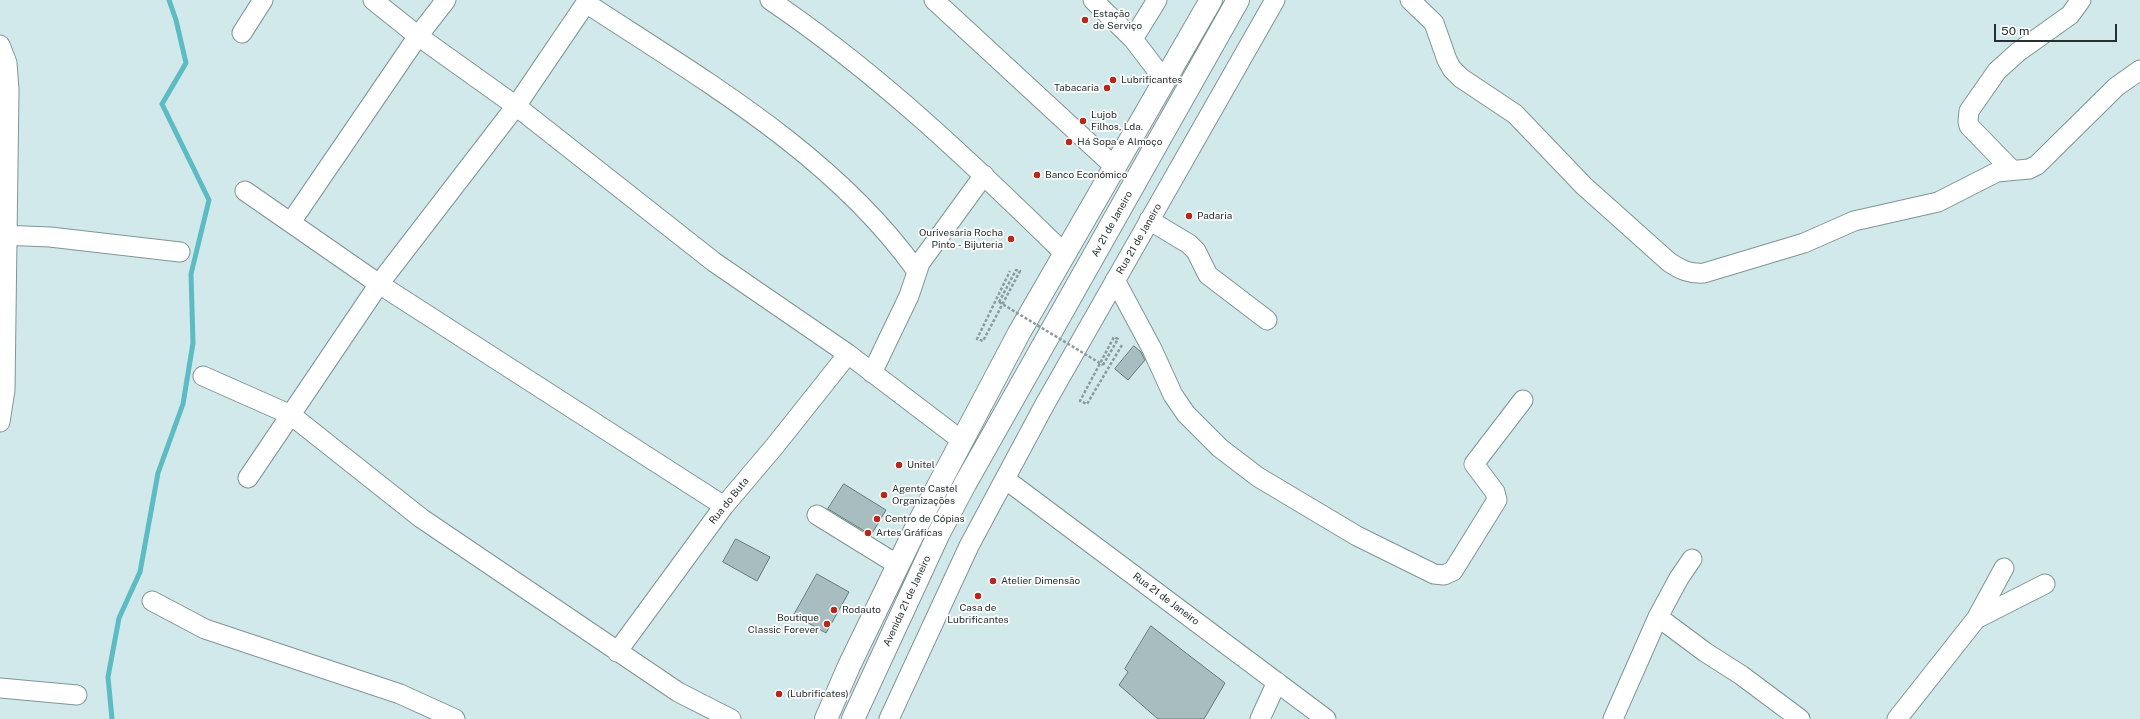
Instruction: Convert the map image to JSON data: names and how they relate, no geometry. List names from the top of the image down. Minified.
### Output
{"streets":{"main road":["Av 21 de Janeiro","Avenida 21 de Janeiro"],"street":["Rua 21 de Janeiro","Rua do Buta"]},"crossings":[["Av 21 de Janeiro","Avenida 21 de Janeiro"]],"places":["Estação de Serviço","Lubrificantes","Tabacaria","Lujob Filhos, Lda.","Há Sopa e Almoço","Banco Económico","Padaria","Ourivesaria Rocha Pinto - Bijuteria","Unitel","Agente Castel Organizações","Centro de Cópias","Artes Gráficas","Atelier Dimensão","Casa de Lubrificantes","Rodauto","Boutique Classic Forever","(Lubrificates)"],"scale_bar":"50 m"}
